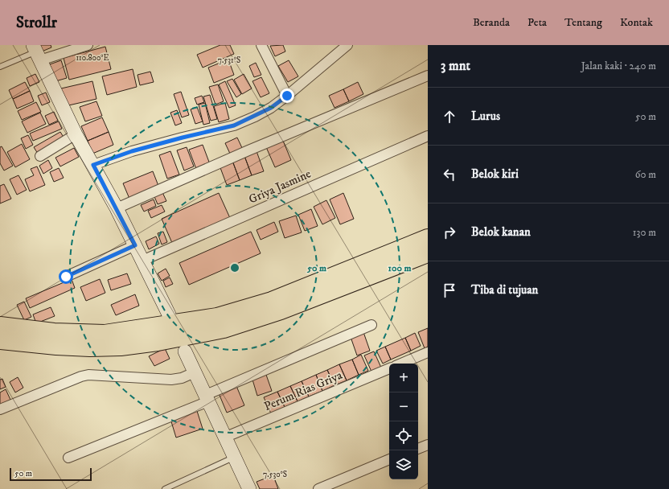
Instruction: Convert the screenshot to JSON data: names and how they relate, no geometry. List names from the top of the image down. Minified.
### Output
{"streets":{"street":["Griya Jasmine","Perum Rias Griya"]},"scale_bar":"50 m","page":{"header":"Strollr","nav":["Beranda","Peta","Tentang","Kontak"],"heading":["3 mnt","Jalan kaki · 240 m"],"list":[["Lurus","50 m"],["Belok kiri","60 m"],["Belok kanan","130 m"],"Tiba di tujuan"],"map_buttons":["+","−"],"scale":"50 m"},"coordinates":["110.800°E","7.531°S","7.530°S"],"rings":["50 m","100 m"]}
